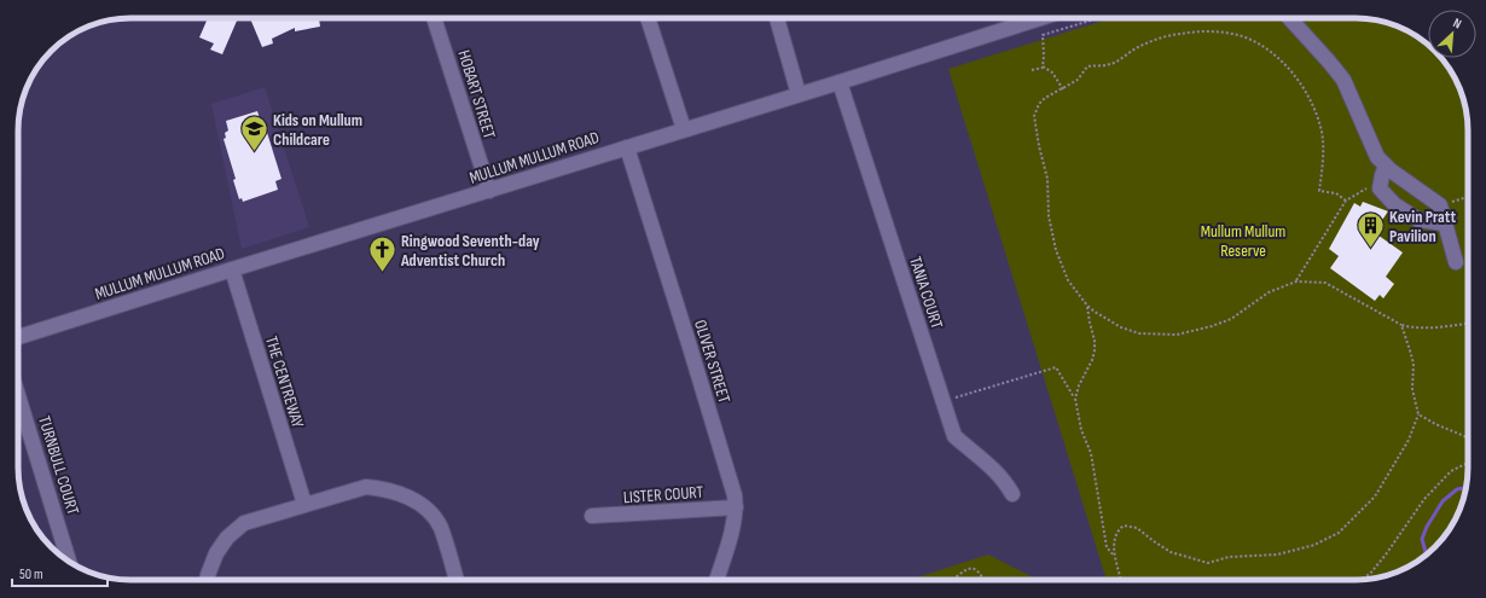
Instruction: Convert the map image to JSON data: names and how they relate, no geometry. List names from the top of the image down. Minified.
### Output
{"streets":{"street":["HOBART STREET","MULLUM MULLUM ROAD","TANIA COURT","OLIVER STREET","THE CENTREWAY","TURNBULL COURT","LISTER COURT"]},"crossings":[["HOBART STREET","MULLUM MULLUM ROAD"],["MULLUM MULLUM ROAD","TANIA COURT"],["MULLUM MULLUM ROAD","OLIVER STREET"],["MULLUM MULLUM ROAD","THE CENTREWAY"],["OLIVER STREET","LISTER COURT"]],"parks":["Mullum Mullum Reserve"],"places":{"school or university":["Kids on Mullum Childcare"],"building":["Kevin Pratt Pavilion"],"church":["Ringwood Seventh-day Adventist Church"]},"scale_bar":"50 m","north":"top right"}
